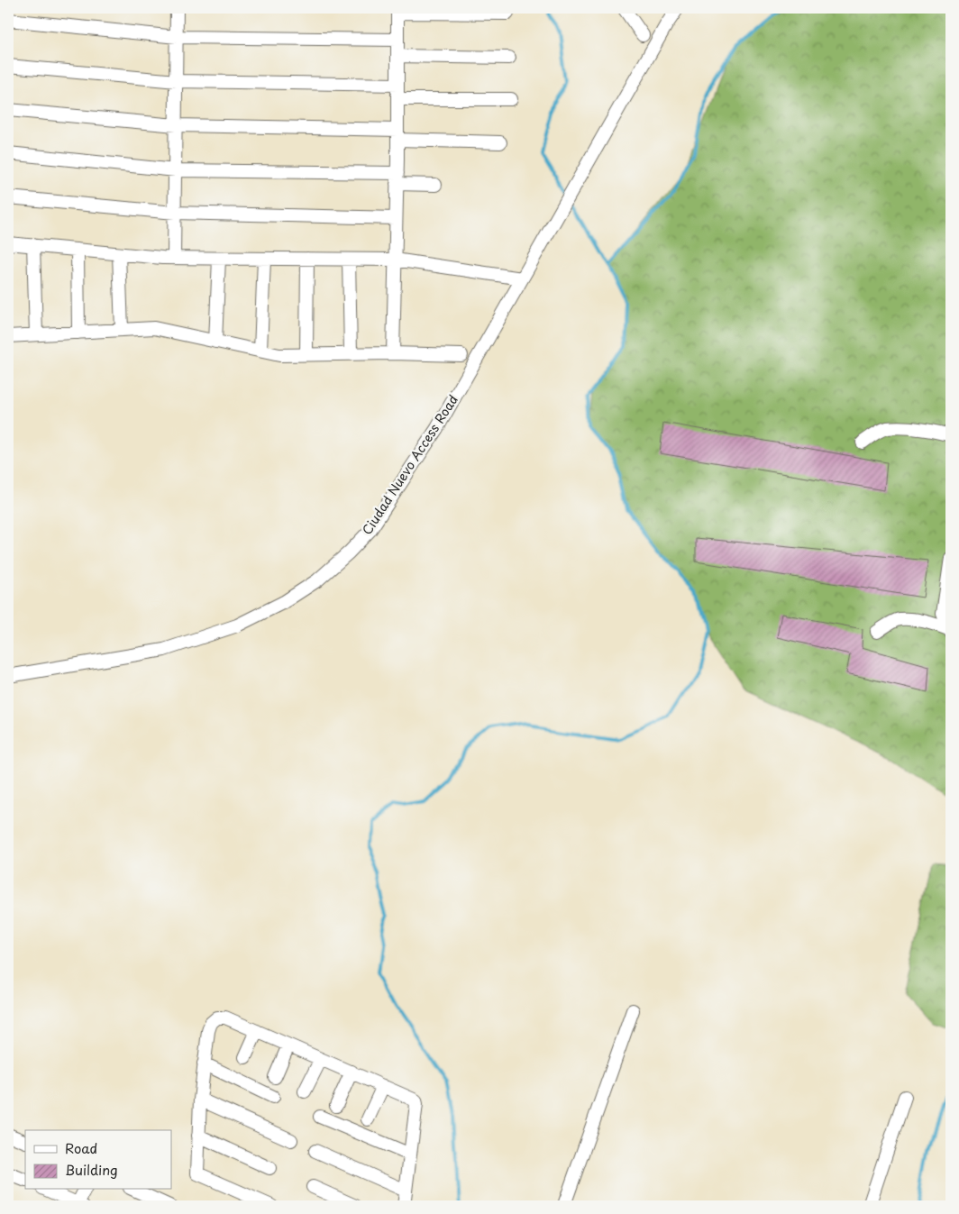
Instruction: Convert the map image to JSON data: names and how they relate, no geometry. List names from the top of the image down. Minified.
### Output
{"streets":{"street":["Ciudad Nuevo Access Road"]},"legend":["Road","Building"]}
